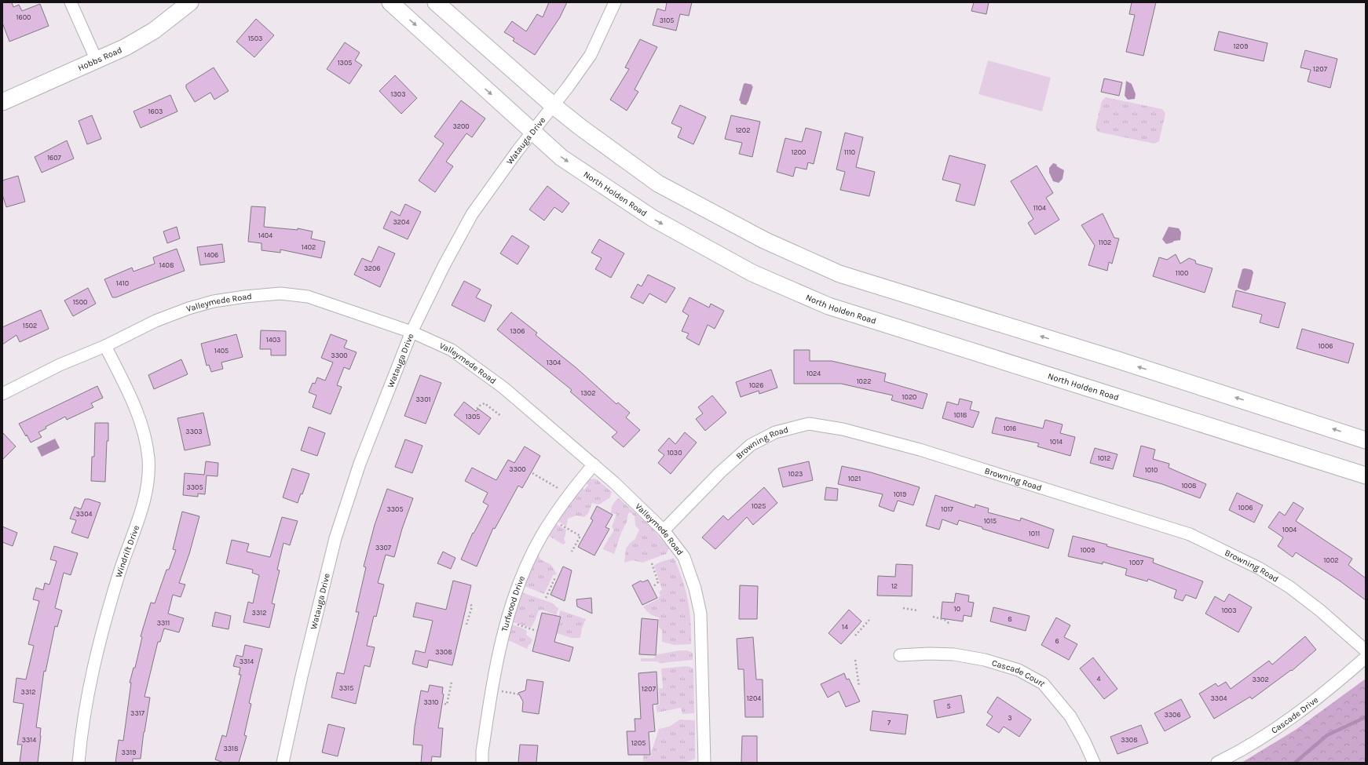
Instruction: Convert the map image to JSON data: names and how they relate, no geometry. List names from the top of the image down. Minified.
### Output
{"streets":{"main road":["Hobbs Road","North Holden Road"],"street":["Watauga Drive","Valleymede Road","Browning Road","Windrift Drive","Turfwood Drive","Cascade Court","Cascade Drive"]},"crossings":[["Watauga Drive","North Holden Road"],["Watauga Drive","Valleymede Road"],["Valleymede Road","Browning Road"],["Valleymede Road","Windrift Drive"],["Valleymede Road","Turfwood Drive"]],"house_numbers":["1600","3105","1503","1209","1305","1207","1303","1603","3200","1202","1200","1110","1607","1104","3204","1404","1102","1402","1406","1408","3206","1100","1410","1500","1502","1306","1403","1006","1405","3300","1304","1024","1022","1026","1302","1020","3301","1018","1305","1016","3303","1014","1030","1012","3300","1010","1023","1021","1008","3305","1019","1025","1006","3305","1017","3304","1015","1004","1011","3307","1009","1002","1007","12","10","1003","3312","8","3311","14","6","3308","3314","4","3302","3315","1207","3312","1204","3304","3310","5","3317","3306","3","7","3314","3308","1205","3318","3319"]}
